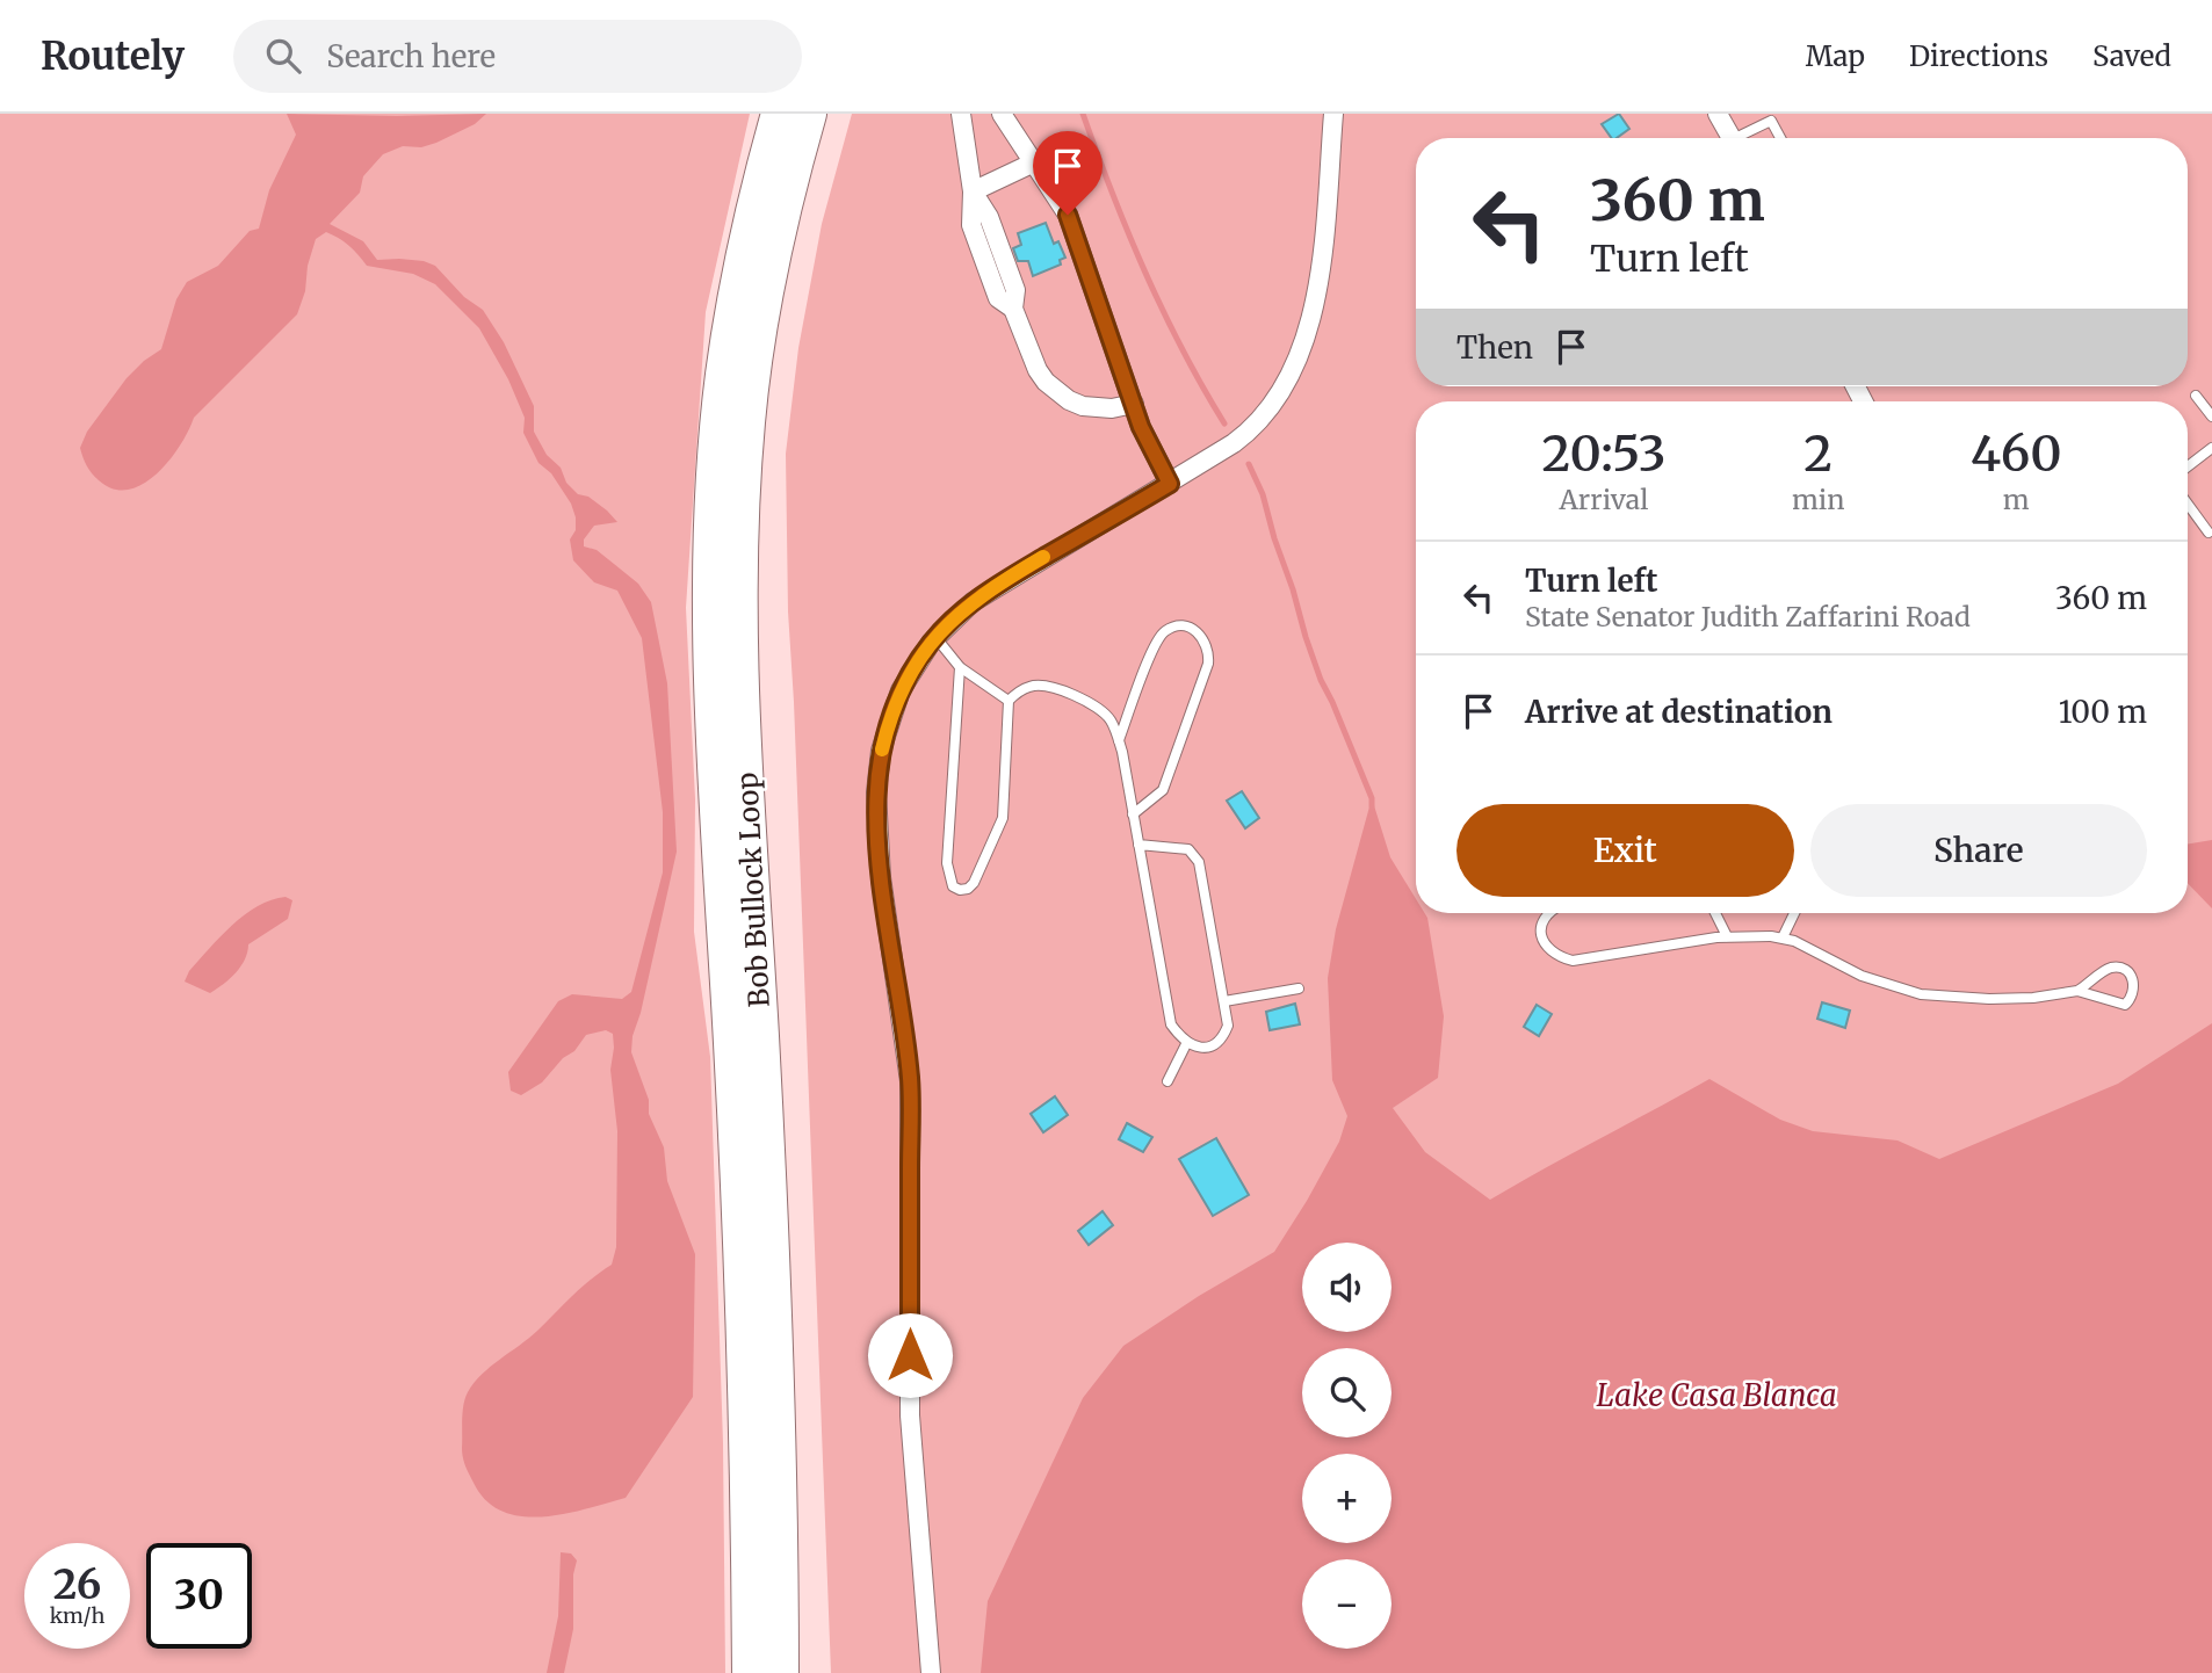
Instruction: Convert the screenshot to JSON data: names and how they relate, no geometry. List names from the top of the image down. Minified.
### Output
{"streets":{"highway":["Bob Bullock Loop"]},"water":["Lake Casa Blanca"],"page":{"header":"Routely","search":"Search here","nav":["Map","Directions","Saved"],"turn":["360 m","Turn left"],"then":"Then","eta":["20:53","Arrival","2","min","460","m"],"list":[{"name":"Turn left","note":"State Senator Judith Zaffarini Road","value":"360 m"},{"name":"Arrive at destination","value":"100 m"}],"buttons":["Exit","Share"],"map_buttons":["+","−"],"speed":"26 km/h","limit":"30"}}
